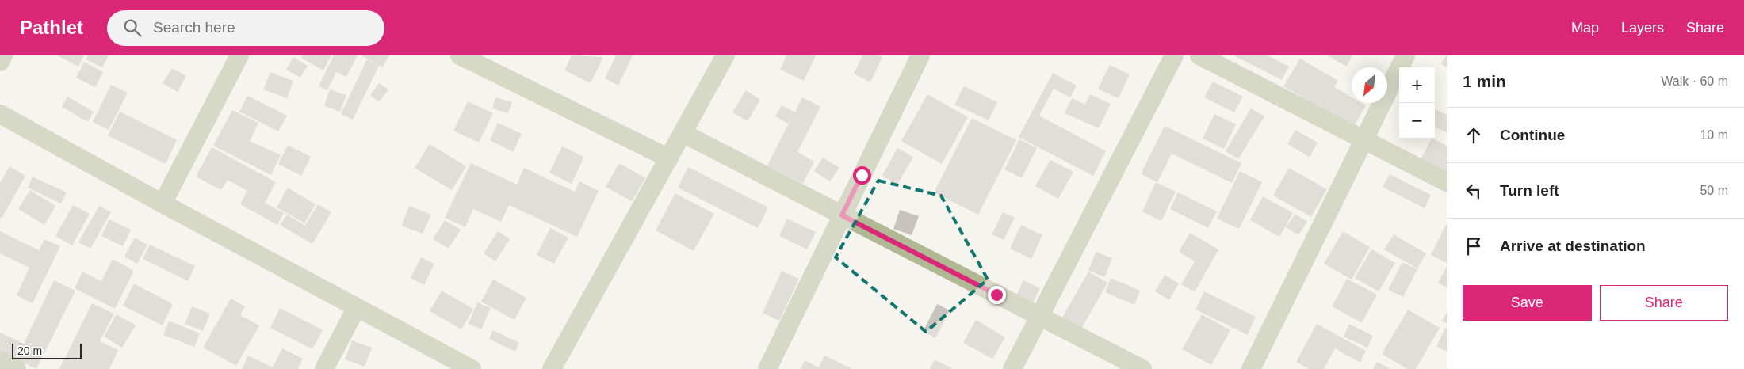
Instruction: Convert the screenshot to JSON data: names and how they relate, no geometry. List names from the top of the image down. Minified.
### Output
{"scale_bar":"20 m","north":"bottom left","page":{"header":"Pathlet","search":"Search here","nav":["Map","Layers","Share"],"heading":["1 min","Walk · 60 m"],"map_buttons":["+","−"],"list":[["Continue","10 m"],["Turn left","50 m"],"Arrive at destination"],"buttons":["Save","Share"],"scale":"20 m"}}
